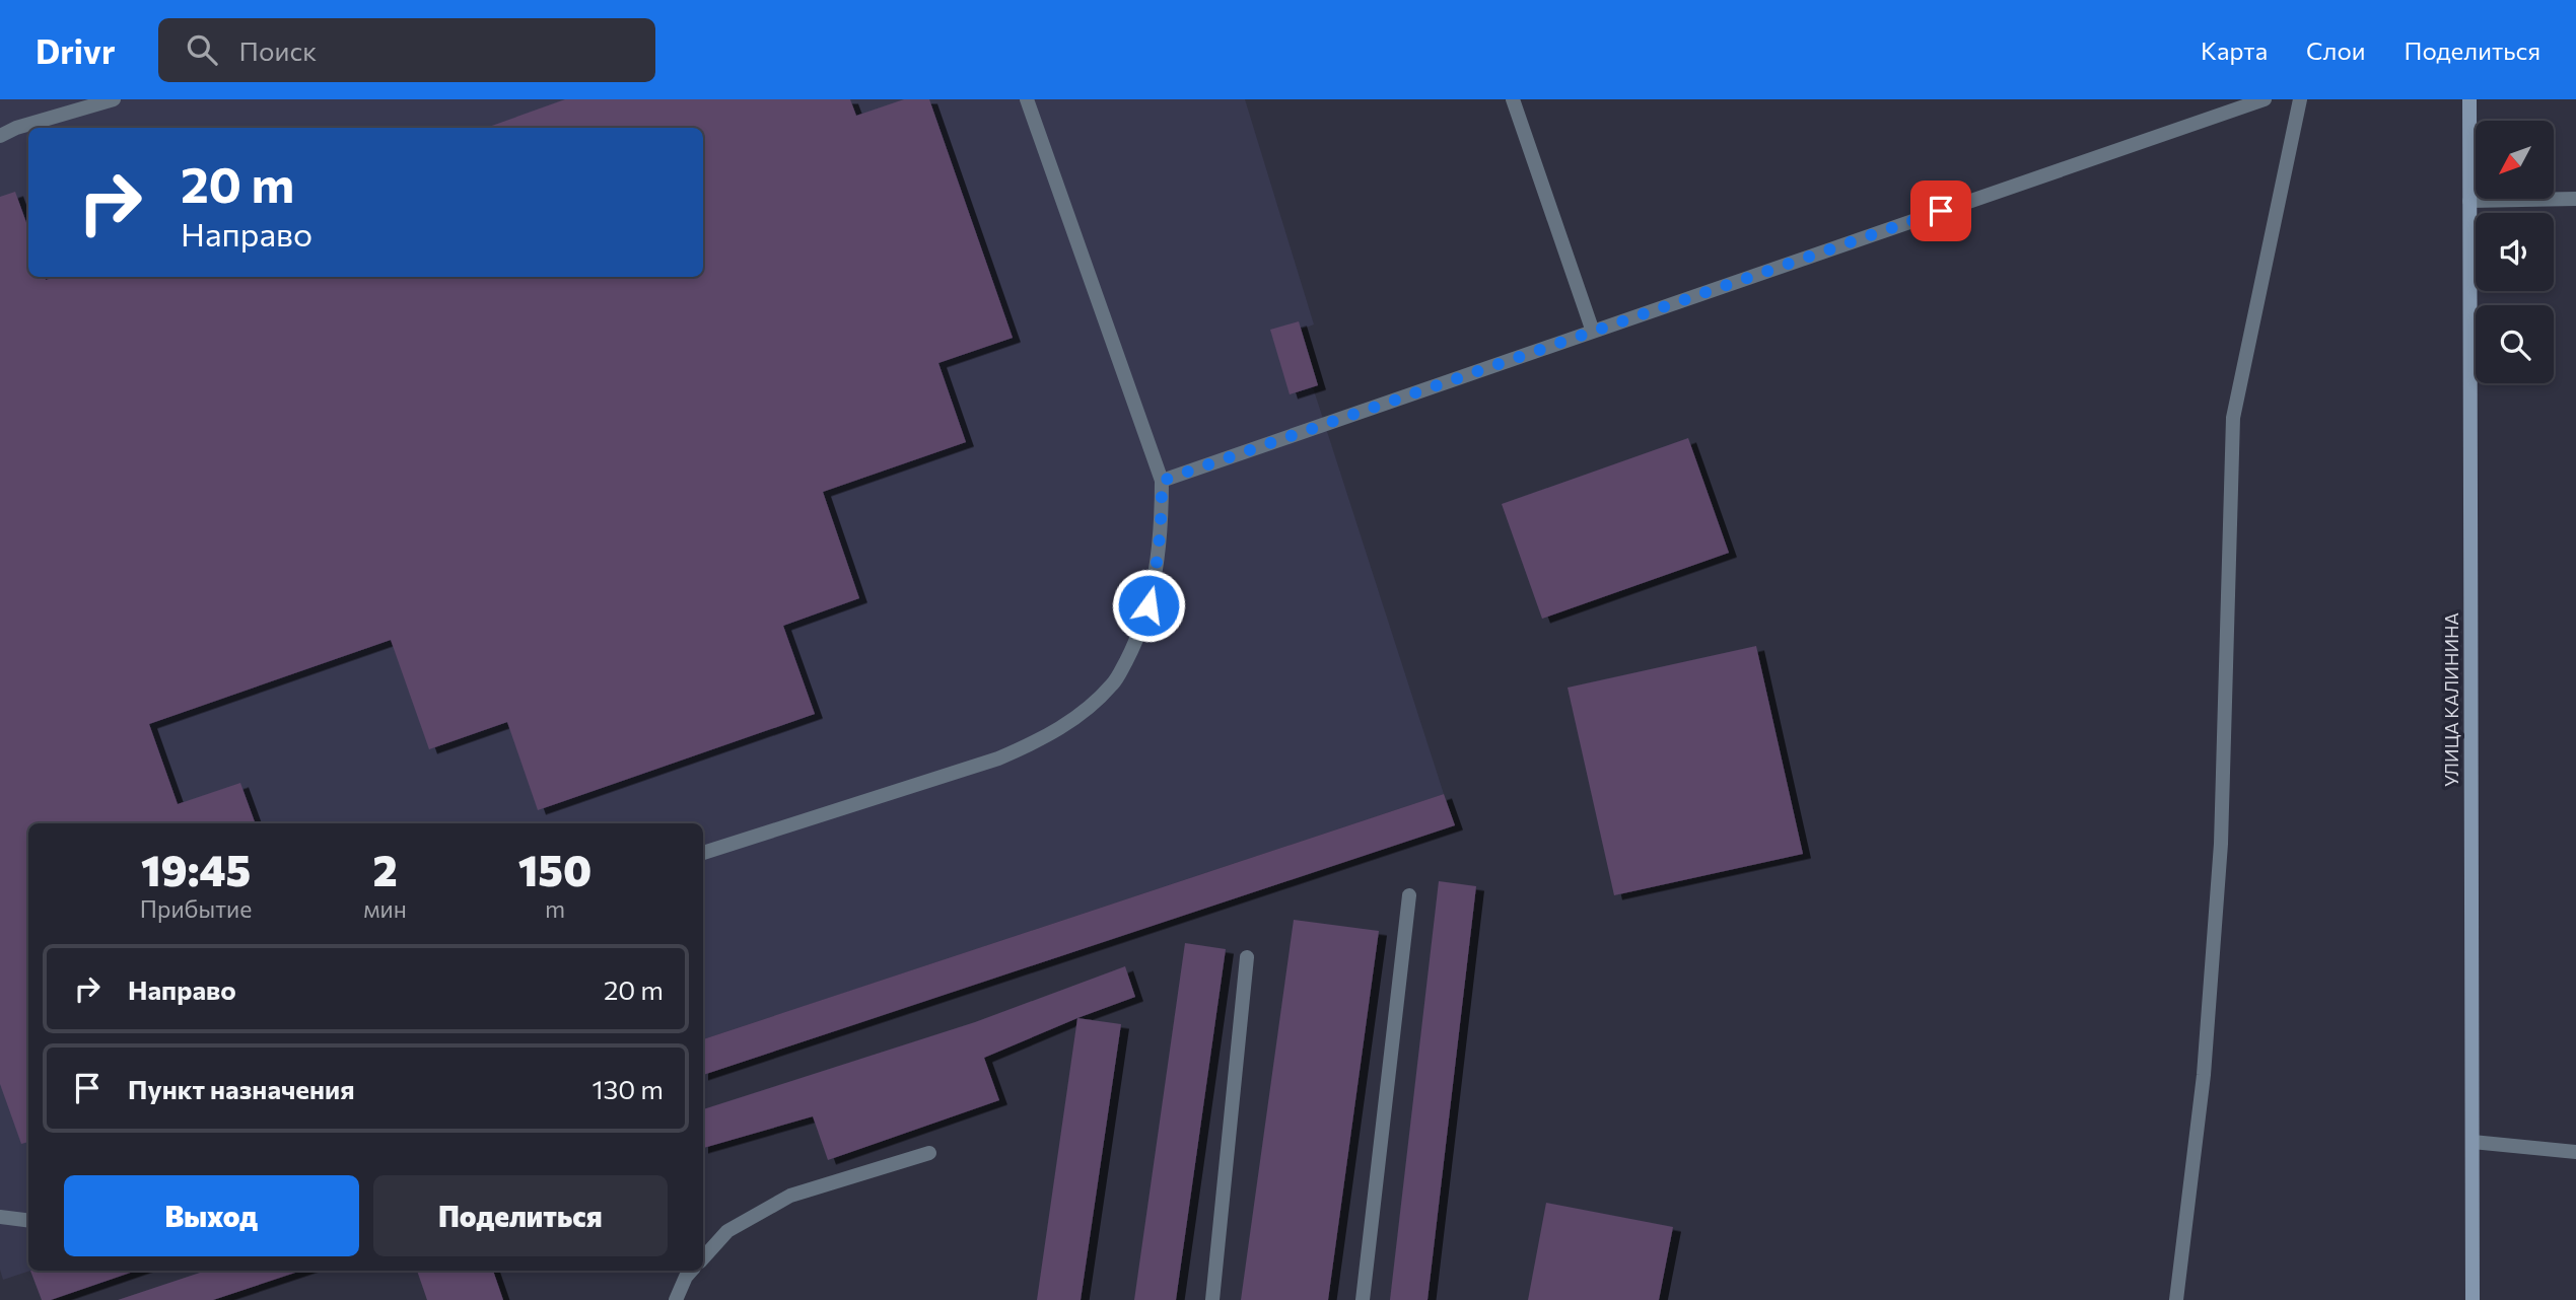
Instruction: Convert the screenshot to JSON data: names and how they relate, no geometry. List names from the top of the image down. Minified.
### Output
{"streets":{"main road":["УЛИЦА КАЛИНИНА"]},"north":"bottom left","page":{"header":"Drivr","search":"Поиск","nav":["Карта","Слои","Поделиться"],"turn":["20 m","Направо"],"eta":["19:45","Прибытие","2","мин","150","m"],"list":[{"name":"Направо","value":"20 m"},{"name":"Пункт назначения","value":"130 m"}],"buttons":["Выход","Поделиться"]}}
